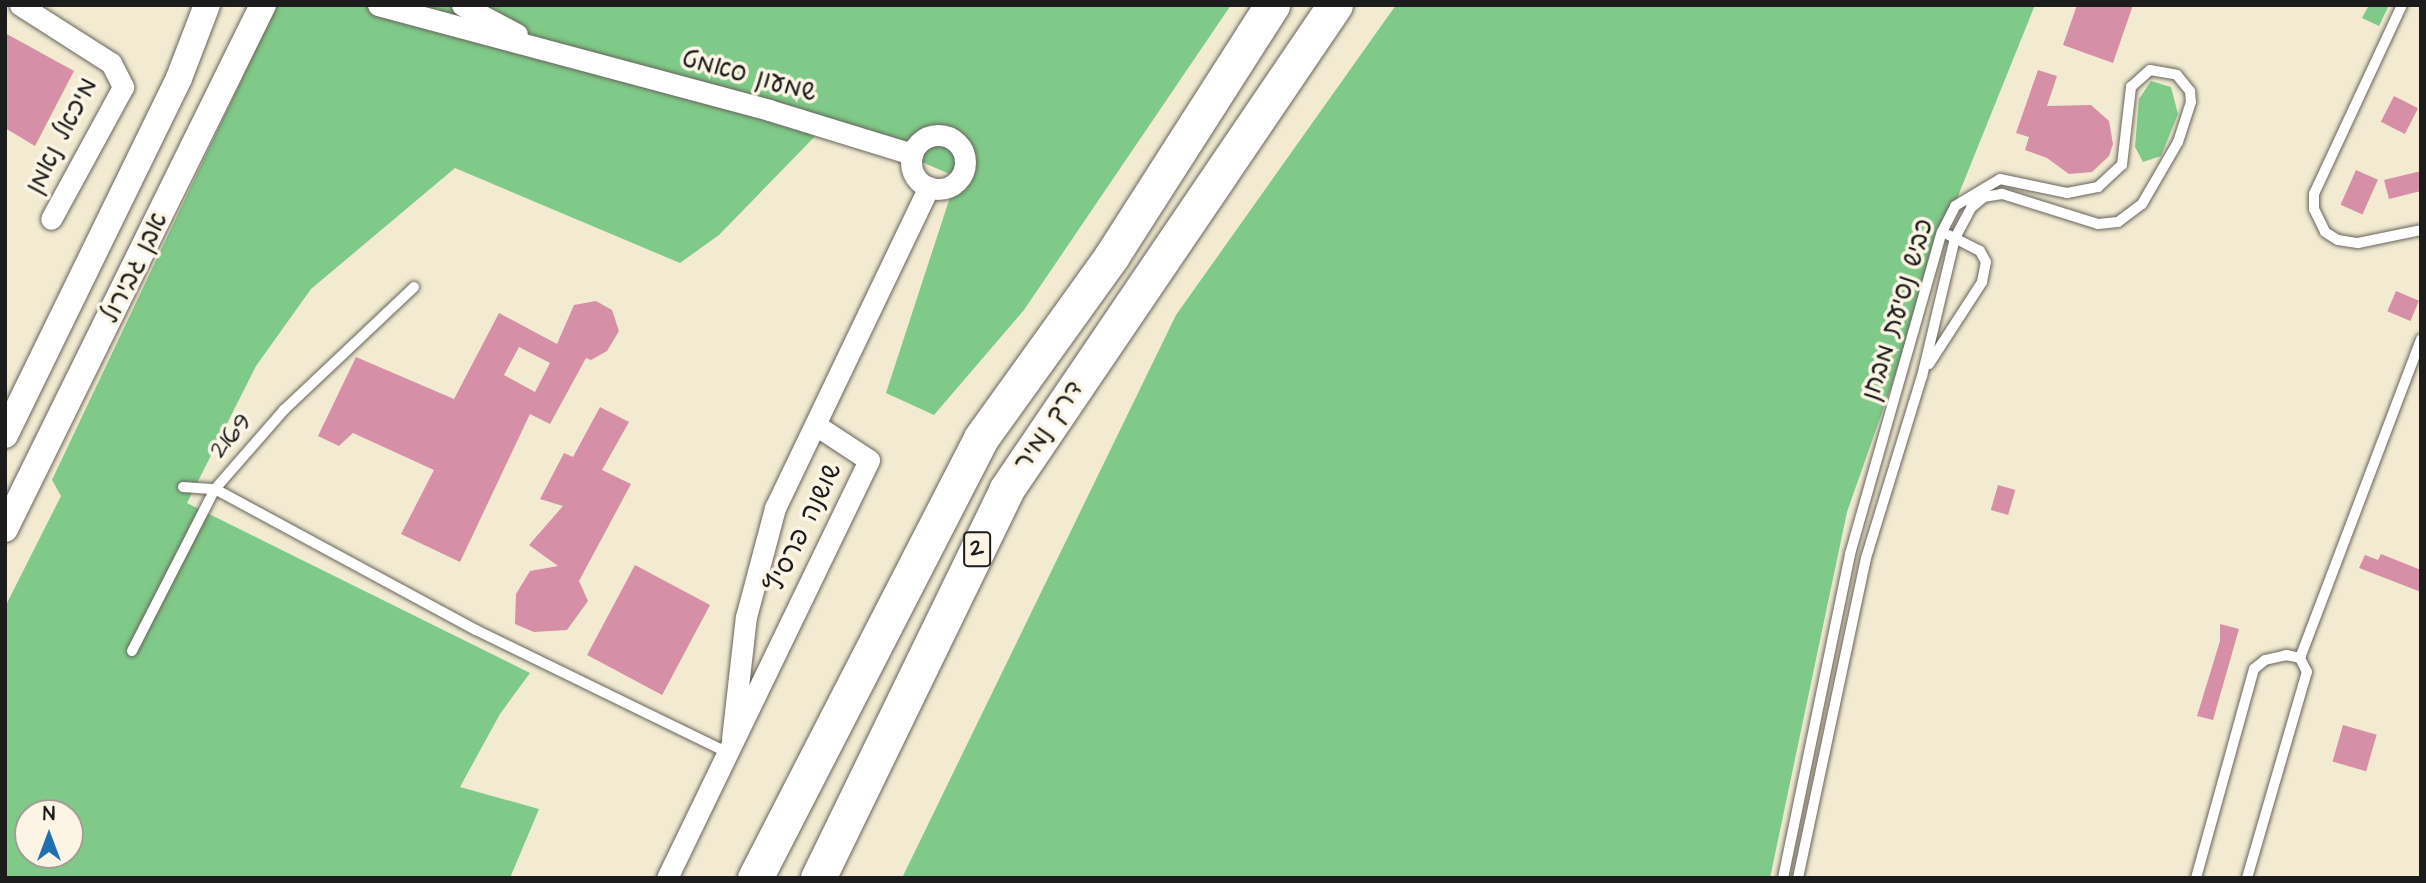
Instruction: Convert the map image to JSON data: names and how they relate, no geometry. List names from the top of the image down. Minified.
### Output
{"streets":{"highway":["דרך נמיר","2"],"street":["שמעון סאמט","מיכאל נאמן","אבן גבירול","שושנה פרסיץ"],"lane":["כביש נסיעת מבחן","2169"]},"crossings":[["שמעון סאמט","שושנה פרסיץ"]],"north":"top"}
